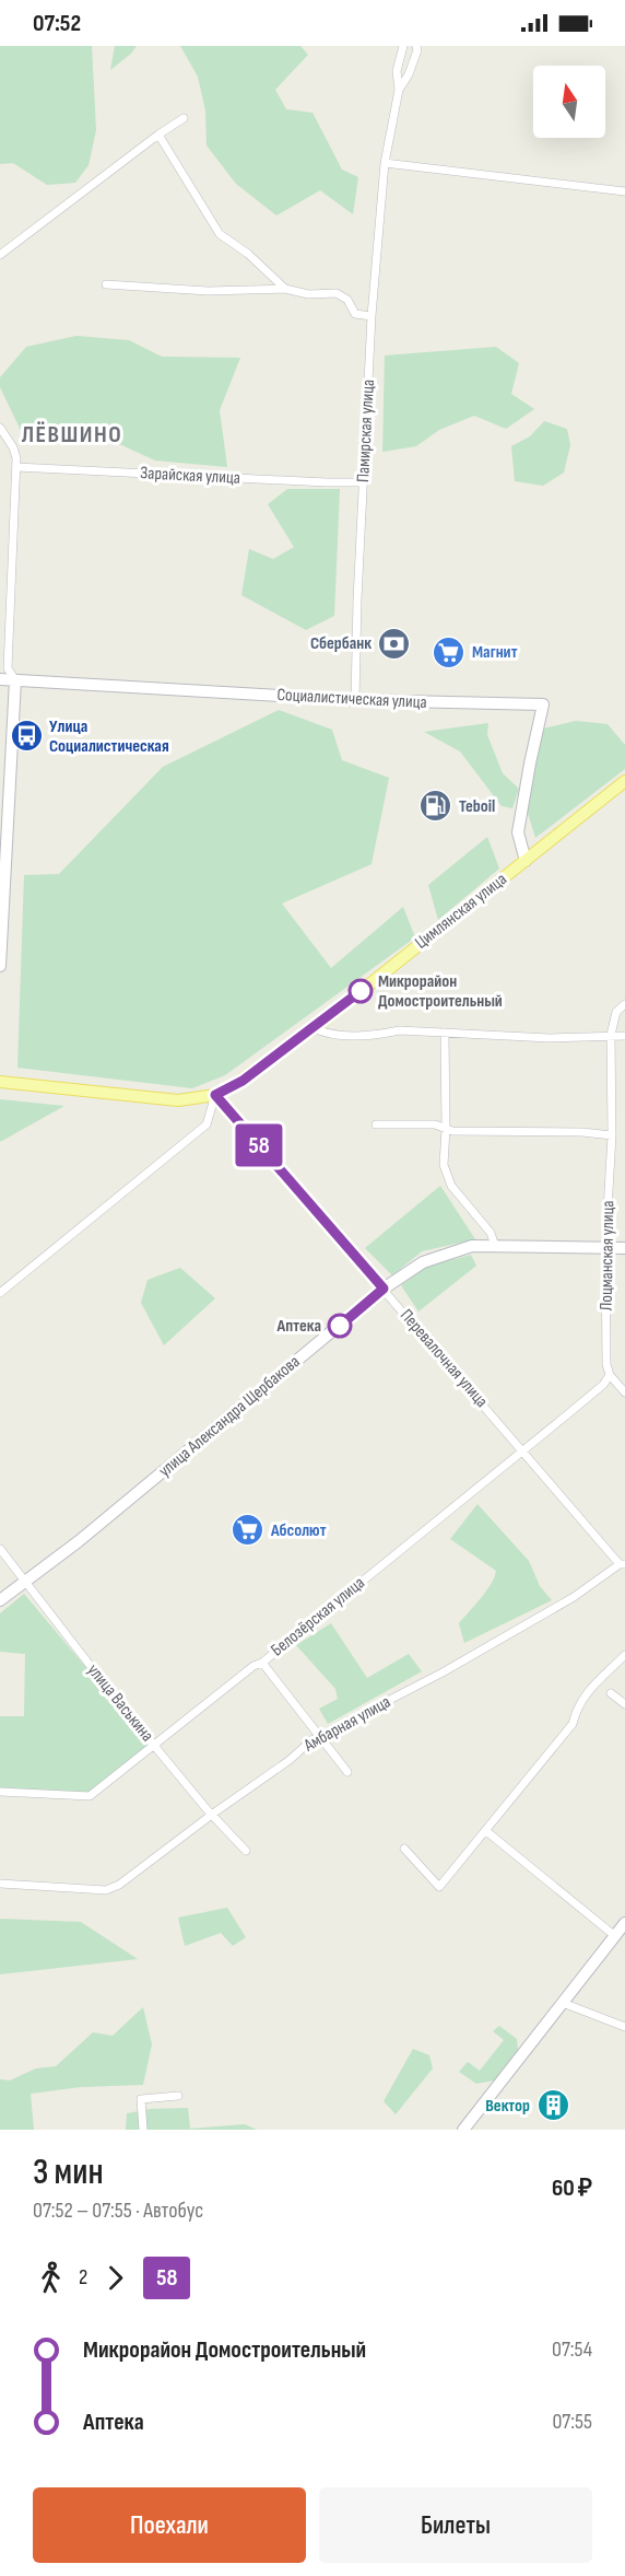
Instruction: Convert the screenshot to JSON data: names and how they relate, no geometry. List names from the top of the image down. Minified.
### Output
{"streets":{"main road":["Цимлянская улица"],"street":["Памирская улица","Зарайская улица","Социалистическая улица","Лоцманская улица","Перевалочная улица","улица Александра Щербакова","Белозёрская улица","улица Васькина","Амбарная улица"]},"crossings":[["Памирская улица","Зарайская улица"],["Памирская улица","Социалистическая улица"],["Социалистическая улица","Цимлянская улица"],["Цимлянская улица","Перевалочная улица"],["Лоцманская улица","улица Александра Щербакова"],["Лоцманская улица","Белозёрская улица"],["Перевалочная улица","улица Александра Щербакова"],["Перевалочная улица","Белозёрская улица"],["Перевалочная улица","Амбарная улица"],["улица Александра Щербакова","улица Васькина"],["Белозёрская улица","улица Васькина"],["улица Васькина","Амбарная улица"]],"districts":["ЛЁВШИНО"],"places":{"bank":["Сбербанк"],"supermarket":["Магнит","Абсолют"],"bus stop":["Улица Социалистическая"],"fuel station":["Teboil"],"other":["Микрорайон Домостроительный","Аптека"],"building":["Вектор"]},"lines":["bus line 58"],"north":"top","page":{"status":"07:52","on_map":"58","heading":["3 мин","07:52 – 07:55 · Автобус","60 ₽"],"legs":["2","58"],"list":[{"name":"Микрорайон Домостроительный","value":"07:54"},{"name":"Аптека","value":"07:55"}],"buttons":["Поехали","Билеты"]}}
